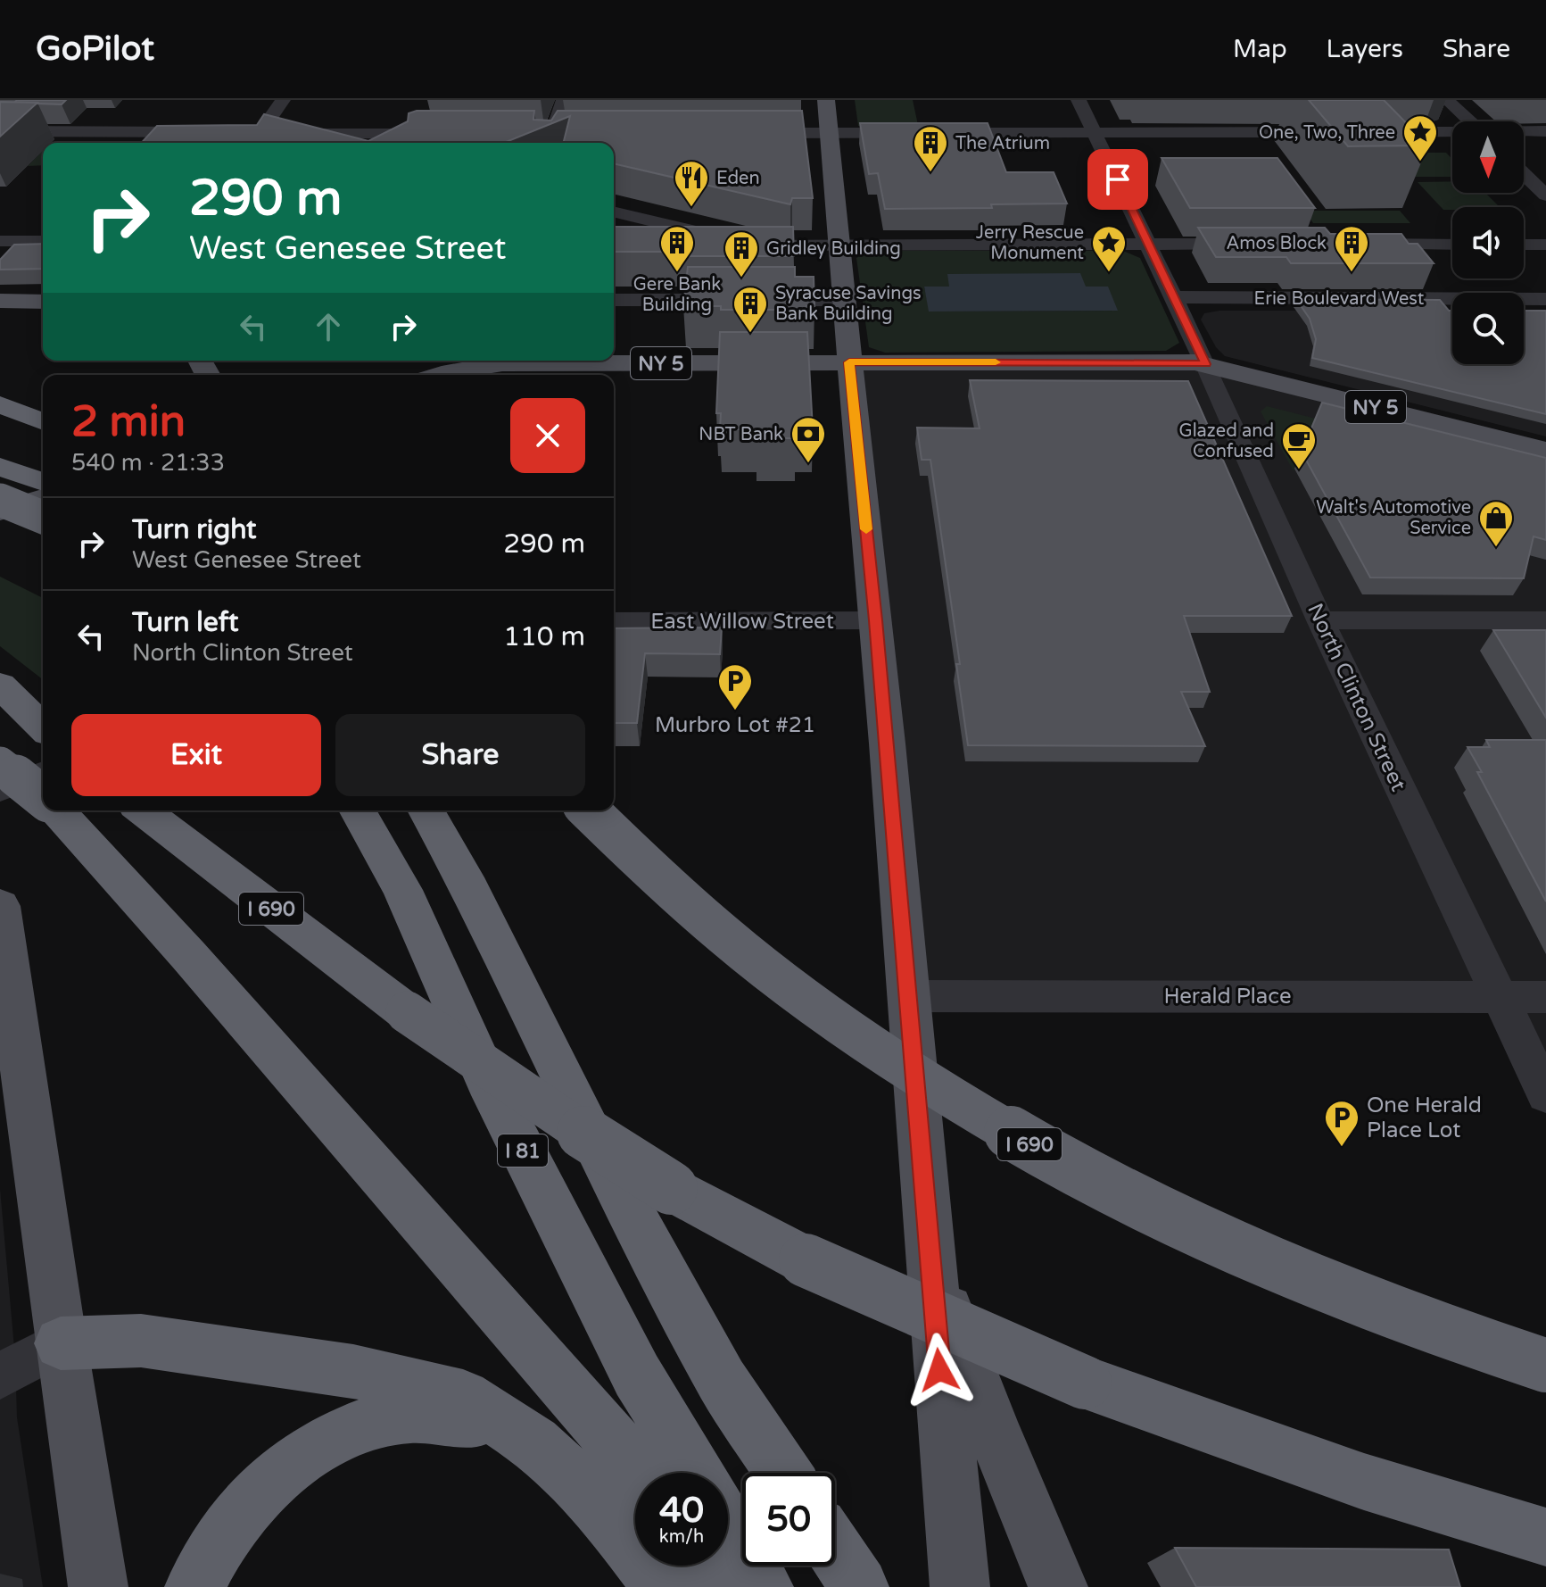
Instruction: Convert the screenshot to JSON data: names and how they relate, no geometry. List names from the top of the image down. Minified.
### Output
{"streets":{"highway":["I 690","I 81"],"main road":["NY 5"],"street":["Erie Boulevard West","East Willow Street","North Clinton Street","Herald Place"]},"crossings":[["Erie Boulevard West","North Clinton Street"],["NY 5","North Clinton Street"],["North Clinton Street","Herald Place"]],"places":{"place":["One, Two, Three","Jerry Rescue Monument"],"building":["The Atrium","Gere Bank Building","Amos Block","Gridley Building","Syracuse Savings Bank Building"],"restaurant":["Eden"],"bank":["NBT Bank"],"cafe":["Glazed and Confused"],"shop":["Walt's Automotive Service"],"parking":["Murbro Lot #21","One Herald Place Lot"]},"north":"bottom","page":{"header":"GoPilot","nav":["Map","Layers","Share"],"turn":["290 m","West Genesee Street"],"heading":["2 min","540 m · 21:33"],"list":[{"name":"Turn right","note":"West Genesee Street","value":"290 m"},{"name":"Turn left","note":"North Clinton Street","value":"110 m"}],"buttons":["Exit","Share"],"speed":"40 km/h","limit":"50"}}
